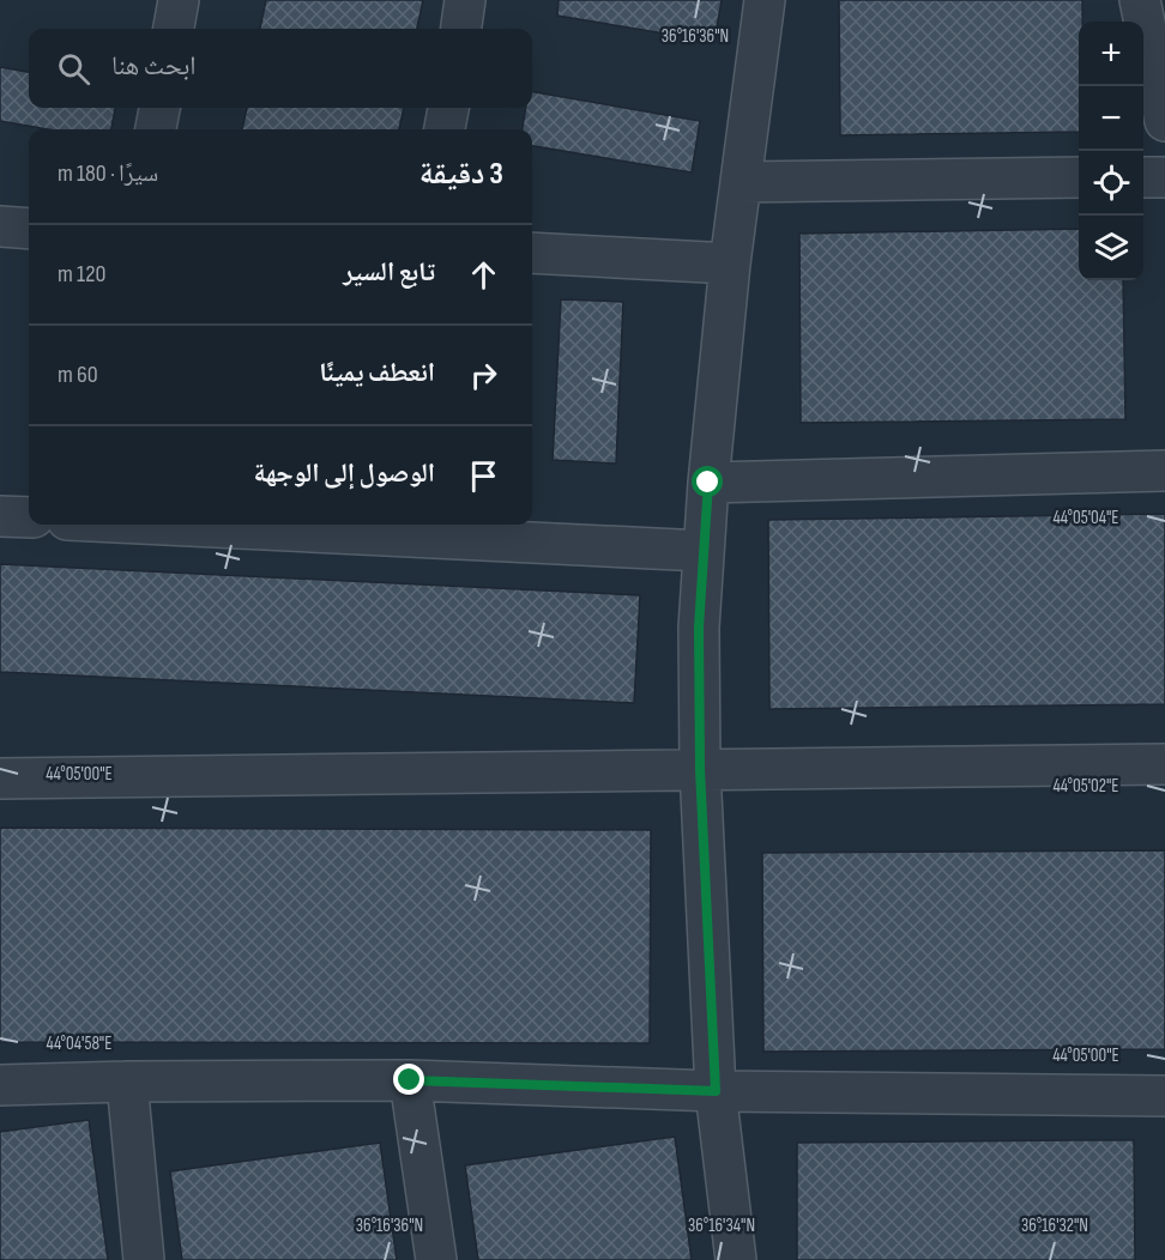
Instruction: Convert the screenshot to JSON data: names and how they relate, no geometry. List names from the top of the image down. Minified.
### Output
{"page":{"map_buttons":["+","−"],"search":"ابحث هنا","heading":["3 دقيقة","سيرًا · 180 m"],"list":[["تابع السير","120 m"],["انعطف يمينًا","60 m"],"الوصول إلى الوجهة"]},"coordinates":["36°16'36\"N","44°05'04\"E","44°05'00\"E","44°05'02\"E","44°04'58\"E","36°16'34\"N","36°16'32\"N"]}
